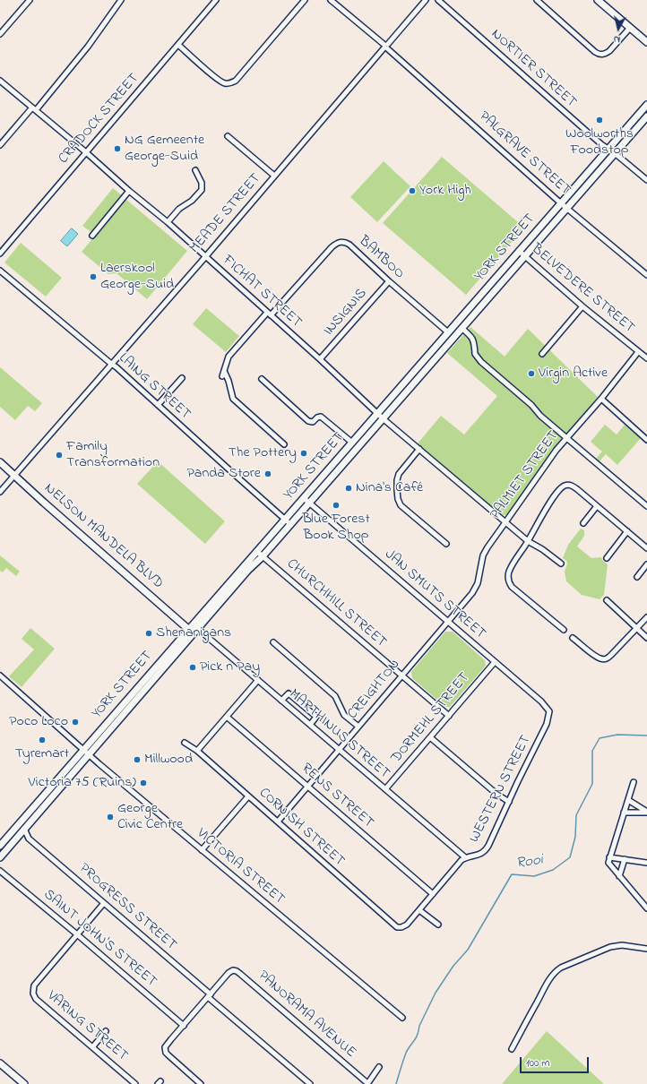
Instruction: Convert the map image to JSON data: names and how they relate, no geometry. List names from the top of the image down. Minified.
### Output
{"streets":{"main road":["YORK STREET","NELSON MANDELA BLVD"],"street":["NORTIER STREET","CRADOCK STREET","PALGRAVE STREET","MEADE STREET","BAMBOO","BELVEDERE STREET","FICHAT STREET","INSIGNIS","LAING STREET","PALMIET STREET","JAN SMUTS STREET","CHURCHHILL STREET","CREIGHTON","DORMEHL STREET","MARTHINUS STREET","WESTERN STREET","RENS STREET","CORNISH STREET","VICTORIA STREET","PROGRESS STREET","SAINT JOHN'S STREET","PANORAMA AVENUE","VARING STREET"]},"crossings":[["NORTIER STREET","YORK STREET"],["CRADOCK STREET","FICHAT STREET"],["PALGRAVE STREET","MEADE STREET"],["PALGRAVE STREET","YORK STREET"],["MEADE STREET","FICHAT STREET"],["MEADE STREET","LAING STREET"],["MEADE STREET","NELSON MANDELA BLVD"],["YORK STREET","BAMBOO"],["YORK STREET","BELVEDERE STREET"],["YORK STREET","FICHAT STREET"],["YORK STREET","LAING STREET"],["YORK STREET","NELSON MANDELA BLVD"],["YORK STREET","JAN SMUTS STREET"],["YORK STREET","CHURCHHILL STREET"],["YORK STREET","MARTHINUS STREET"],["YORK STREET","VICTORIA STREET"],["YORK STREET","PROGRESS STREET"],["BAMBOO","FICHAT STREET"],["BAMBOO","INSIGNIS"],["BELVEDERE STREET","PALMIET STREET"],["FICHAT STREET","INSIGNIS"],["FICHAT STREET","PALMIET STREET"],["PALMIET STREET","JAN SMUTS STREET"],["PALMIET STREET","CREIGHTON"],["JAN SMUTS STREET","CREIGHTON"],["JAN SMUTS STREET","DORMEHL STREET"],["JAN SMUTS STREET","WESTERN STREET"],["CHURCHHILL STREET","CREIGHTON"],["CHURCHHILL STREET","DORMEHL STREET"],["CREIGHTON","MARTHINUS STREET"],["CREIGHTON","RENS STREET"],["CREIGHTON","CORNISH STREET"],["DORMEHL STREET","MARTHINUS STREET"],["MARTHINUS STREET","WESTERN STREET"],["WESTERN STREET","RENS STREET"],["WESTERN STREET","CORNISH STREET"],["PROGRESS STREET","PANORAMA AVENUE"],["SAINT JOHN'S STREET","VARING STREET"]],"water":["Rooi"],"places":["Woolworths Foodstop","NG Gemeente George-Suid","York High","Laerskool George-Suid","Virgin Active","The Pottery","Family Transformation","Panda Store","Nina's Café","Blue Forest Book Shop","Shenanigans","Pick n Pay","Poco Loco","Tyremart","Millwood","Victoria 75 (Ruins)","George Civic Centre"],"scale_bar":"100 m","north":"bottom"}
